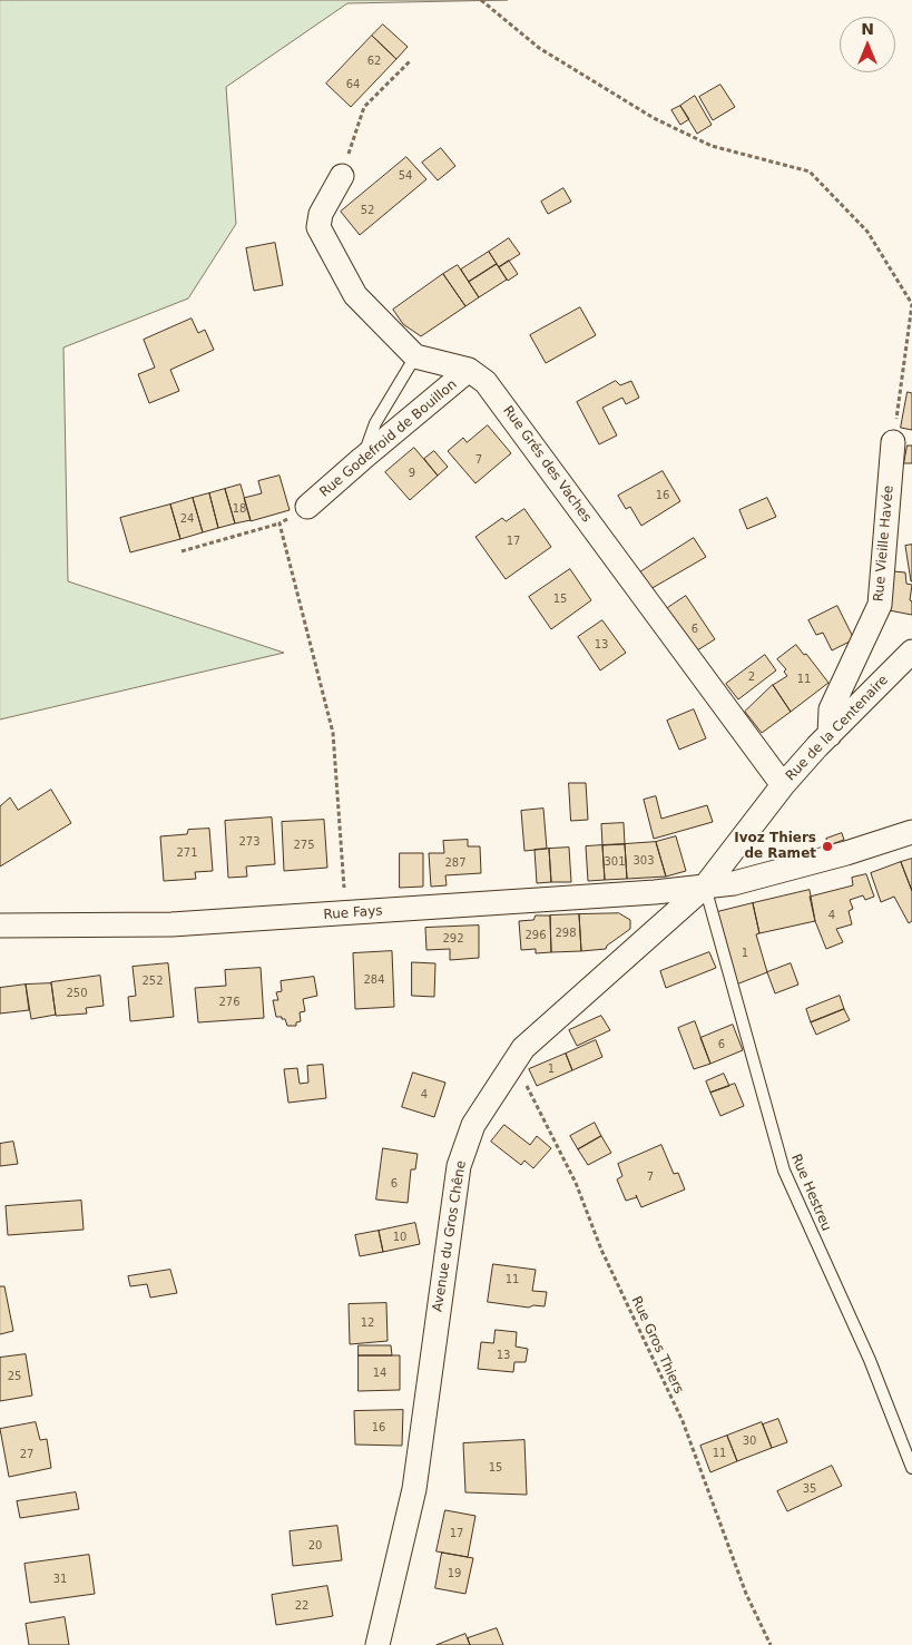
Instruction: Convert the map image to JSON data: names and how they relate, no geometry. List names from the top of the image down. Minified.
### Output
{"streets":{"street":["Rue Godefroid de Bouillon","Rue Grés des Vaches","Rue Vieille Havée","Rue de la Centenaire","Rue Fays","Avenue du Gros Chêne"],"lane":["Rue Hestreu"],"path":["Rue Gros Thiers"]},"crossings":[["Rue Godefroid de Bouillon","Rue Grés des Vaches"],["Rue Grés des Vaches","Rue de la Centenaire"],["Rue Vieille Havée","Rue de la Centenaire"],["Rue de la Centenaire","Rue Fays"],["Rue de la Centenaire","Rue Hestreu"],["Rue de la Centenaire","Avenue du Gros Chêne"],["Rue Fays","Rue Hestreu"],["Rue Fays","Avenue du Gros Chêne"],["Rue Hestreu","Avenue du Gros Chêne"],["Avenue du Gros Chêne","Rue Gros Thiers"]],"places":["Ivoz Thiers de Ramet"],"house_numbers":["62","64","54","52","7","9","16","18","24","17","15","6","13","2","11","273","275","271","303","301","287","4","298","296","292","1","284","252","250","276","6","1","4","7","6","10","11","12","13","14","25","16","30","11","27","15","35","17","20","19","31","22"],"north":"top"}
